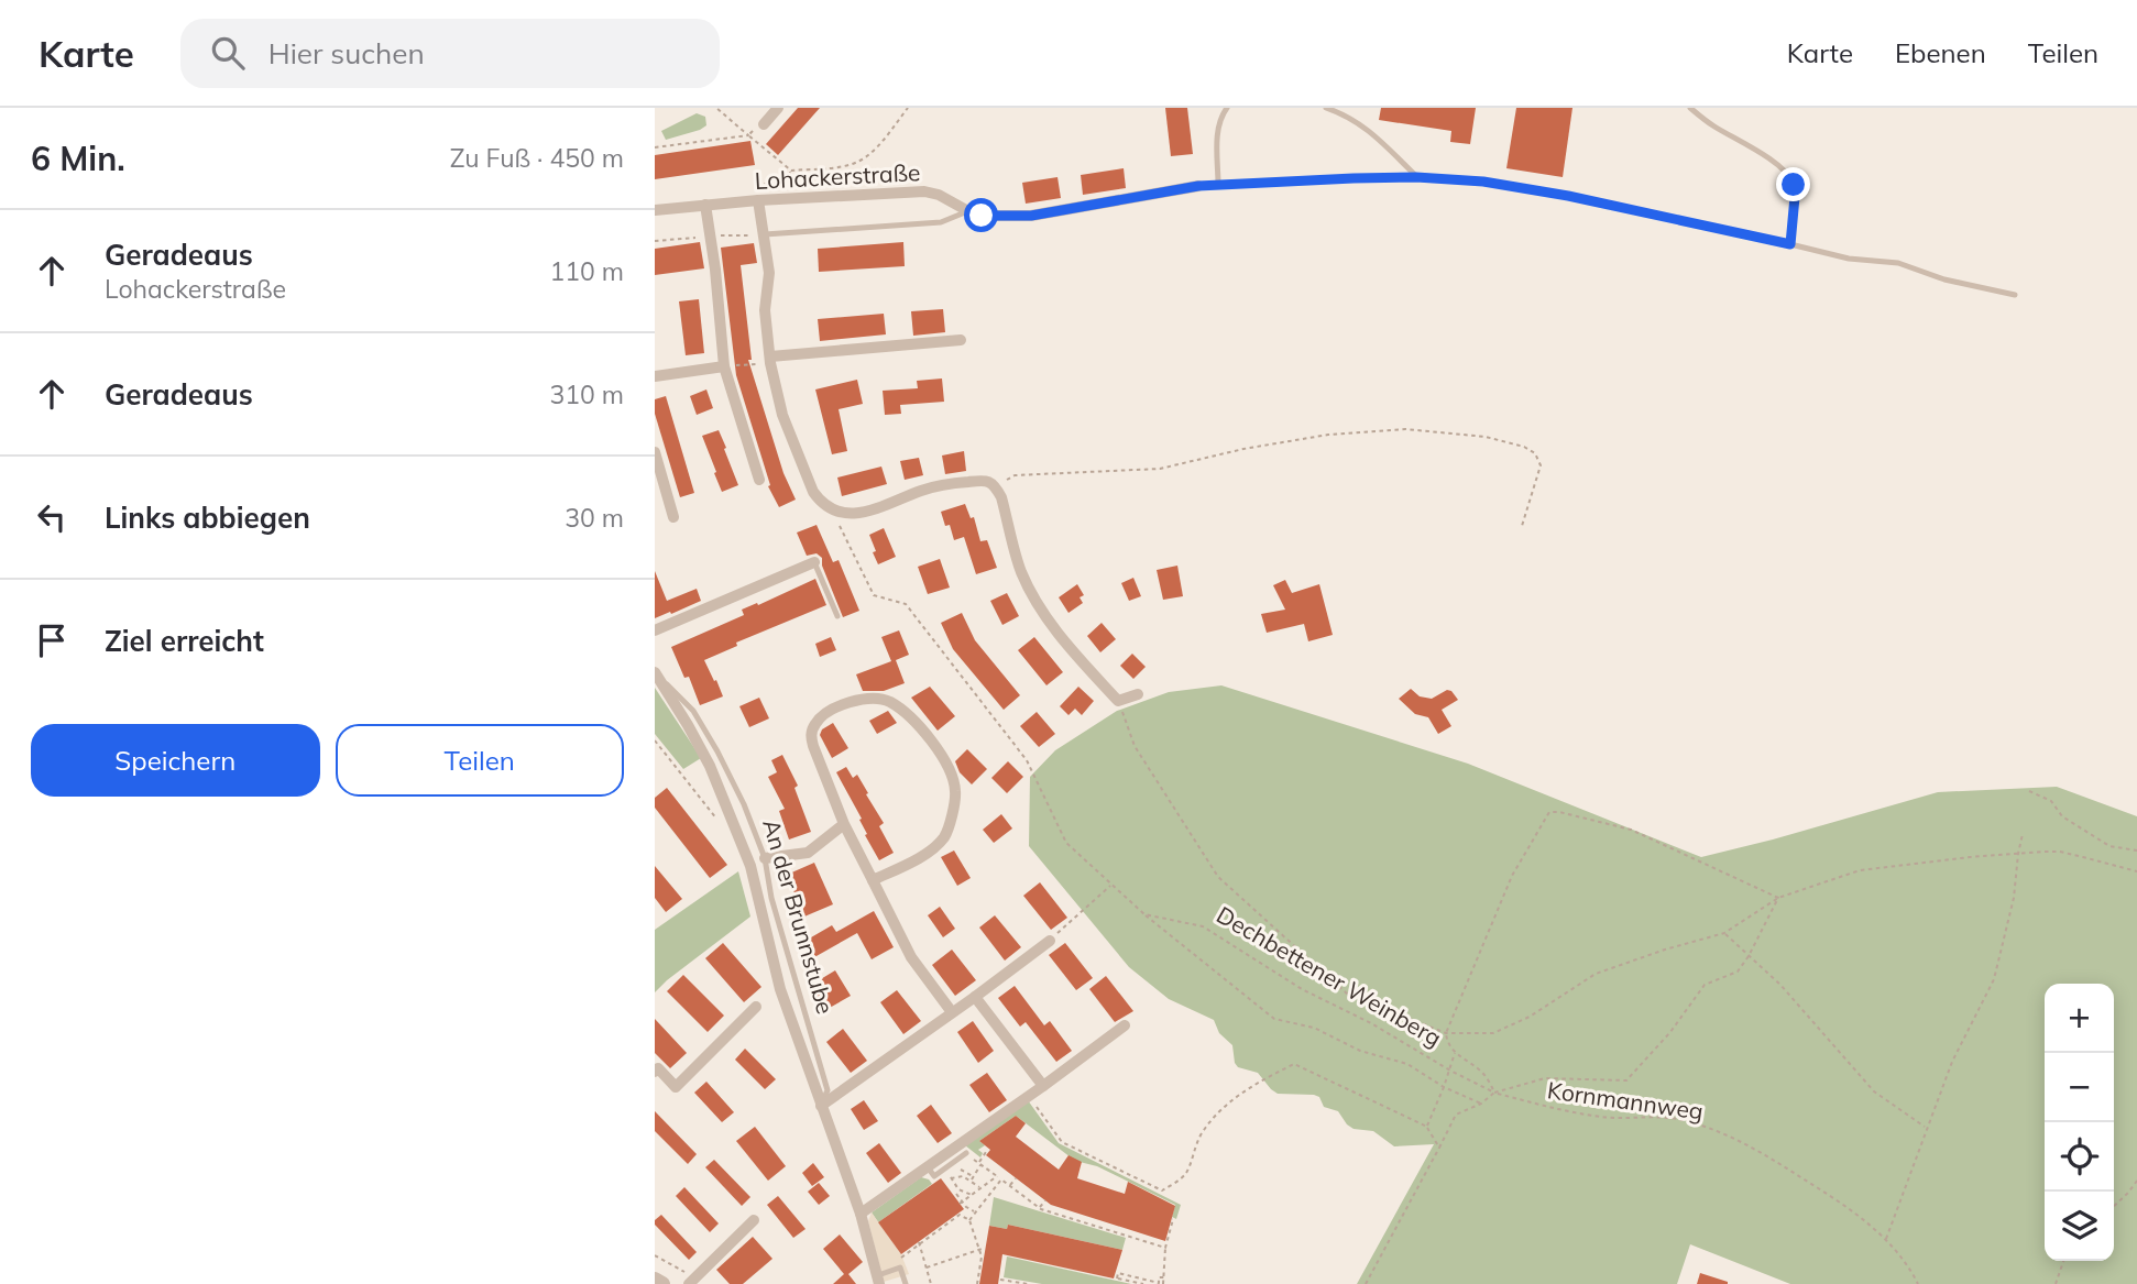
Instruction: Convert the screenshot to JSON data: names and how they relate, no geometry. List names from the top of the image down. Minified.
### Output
{"streets":{"street":["Lohackerstraße","An der Brunnstube"],"path":["Dechbettener Weinberg","Kornmannweg"]},"crossings":[["Dechbettener Weinberg","Kornmannweg"]],"page":{"header":"Karte","search":"Hier suchen","nav":["Karte","Ebenen","Teilen"],"heading":["6 Min.","Zu Fuß · 450 m"],"list":[["Geradeaus","Lohackerstraße","110 m"],["Geradeaus","310 m"],["Links abbiegen","30 m"],"Ziel erreicht"],"buttons":["Speichern","Teilen"],"map_buttons":["+","−"]}}
